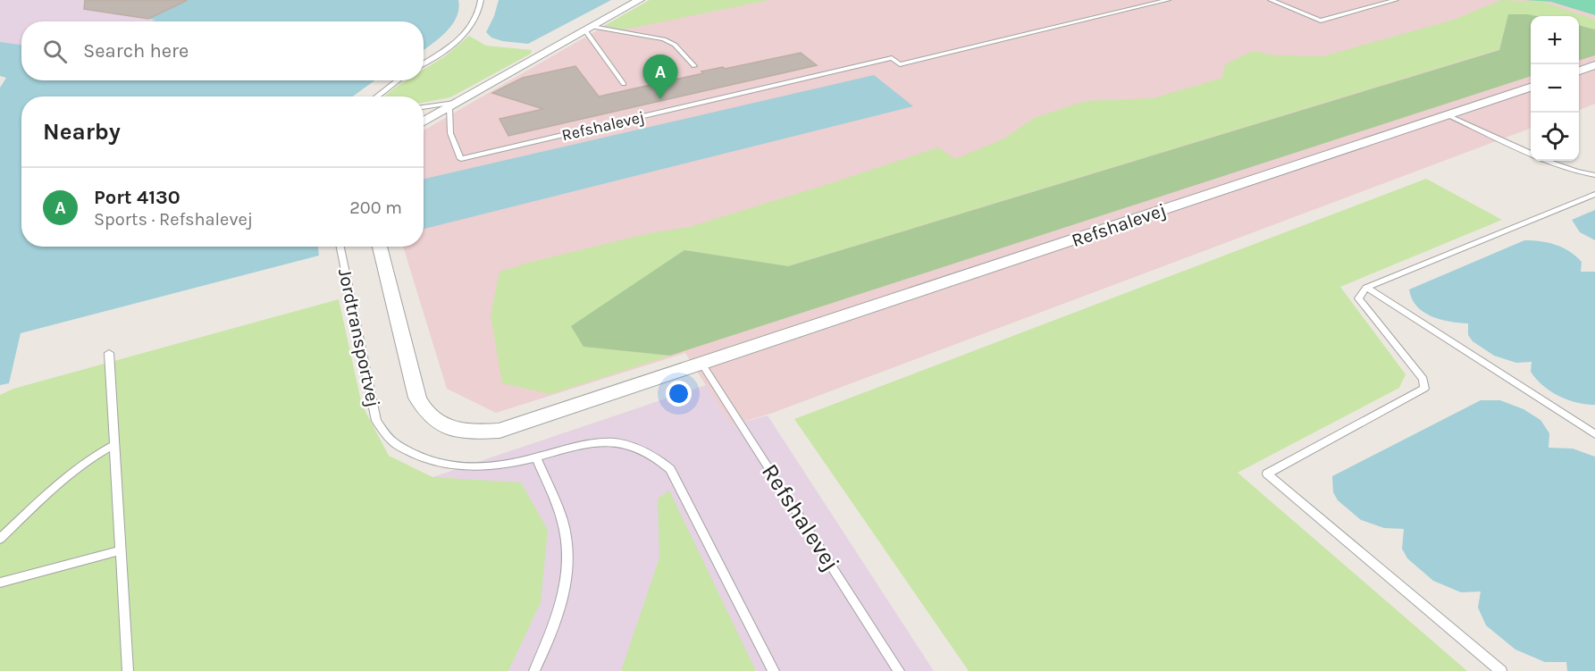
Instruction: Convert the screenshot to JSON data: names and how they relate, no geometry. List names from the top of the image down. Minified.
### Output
{"streets":{"street":["Refshalevej"],"lane":["Jordtransportvej"]},"page":{"map_buttons":["+","−"],"search":"Search here","pins":"A","heading":"Nearby","list":[{"mark":"A","name":"Port 4130","note":"Sports · Refshalevej","value":"200 m"}]}}
